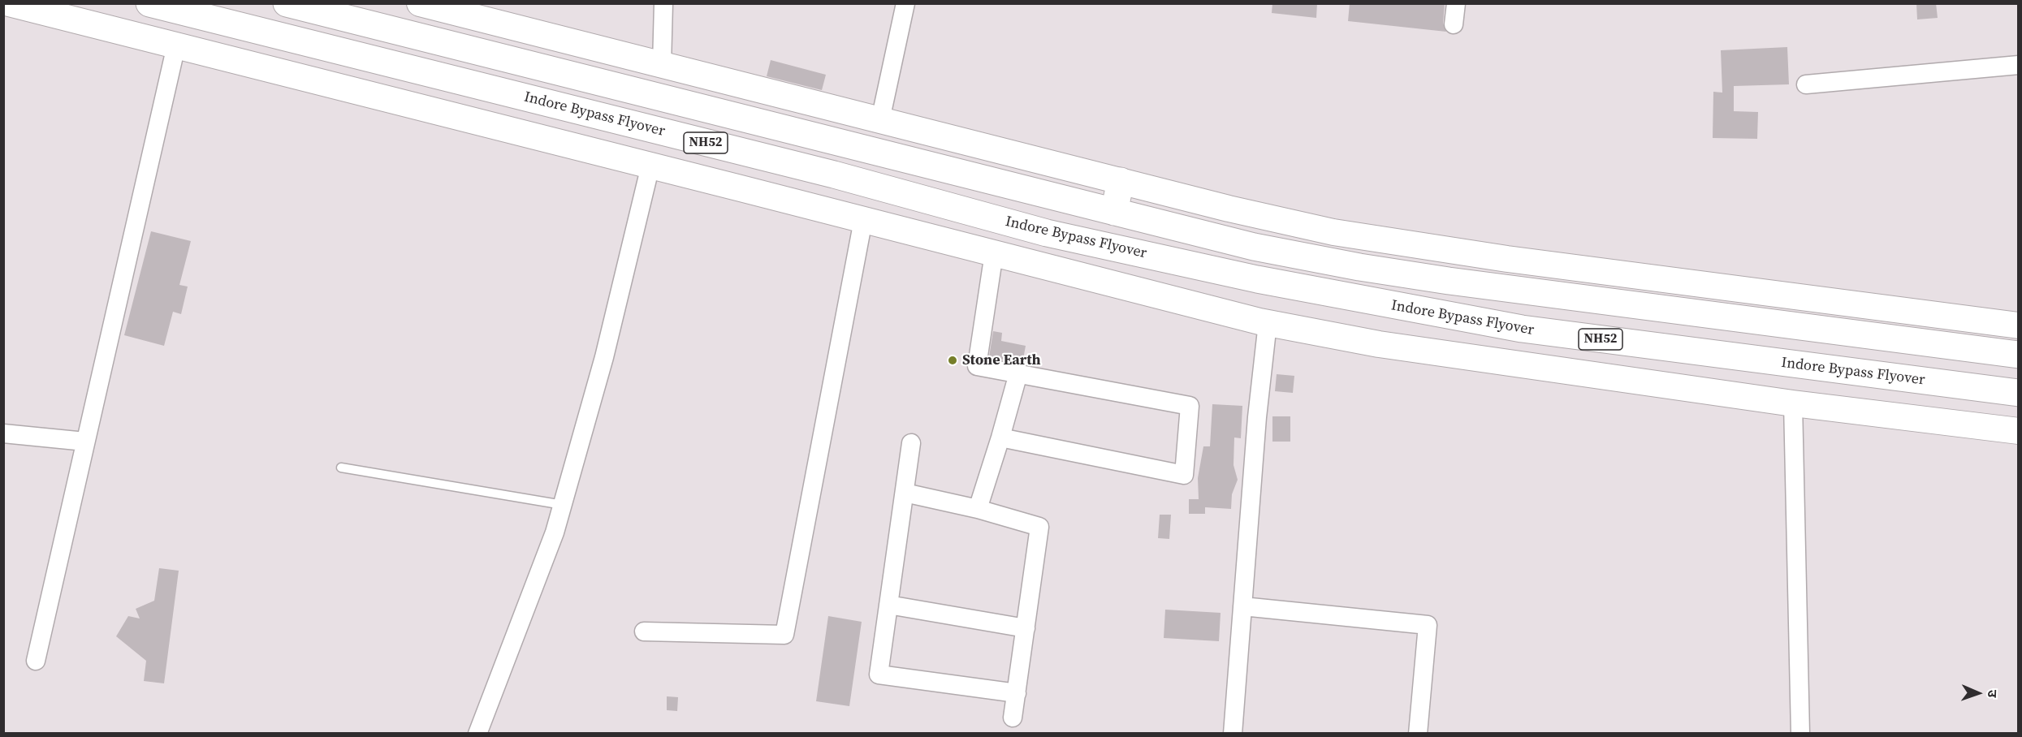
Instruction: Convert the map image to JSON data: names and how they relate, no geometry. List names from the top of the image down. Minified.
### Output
{"streets":{"highway":["Indore Bypass Flyover","NH52"]},"places":["Stone Earth"],"north":"right"}
